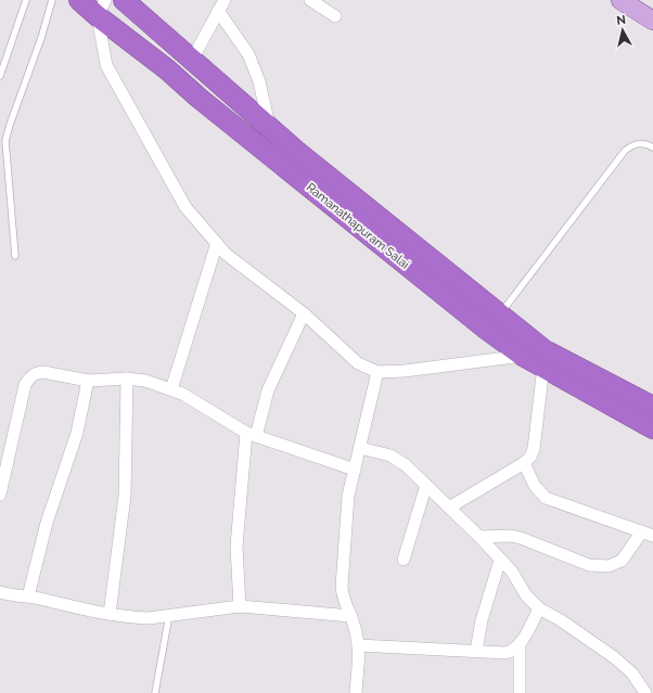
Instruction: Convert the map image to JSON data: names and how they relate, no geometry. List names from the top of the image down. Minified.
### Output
{"streets":{"highway":["Ramanathapuram Salai"]},"north":"top"}
